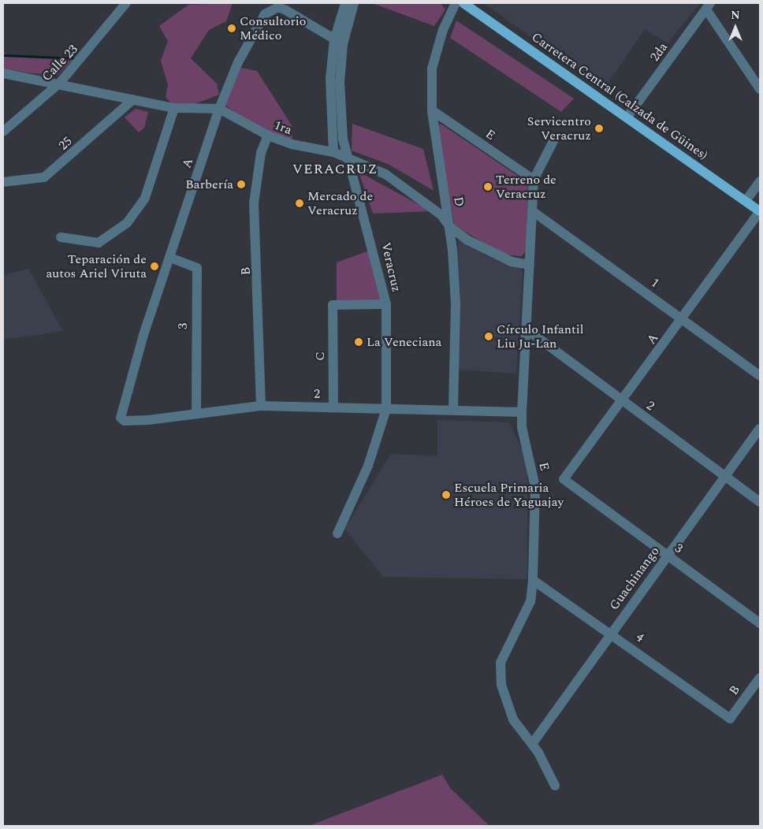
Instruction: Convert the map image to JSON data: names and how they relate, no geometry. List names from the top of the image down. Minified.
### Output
{"streets":{"main road":["Carretera Central (Calzada de Güines)"],"street":["2da","Calle 23","1ra","E","25","A","D","Veracruz","B","1","3","C","2","Guachinango","4"]},"crossings":[["2da","Carretera Central (Calzada de Güines)"],["Calle 23","1ra"],["Carretera Central (Calzada de Güines)","A"],["1ra","E"],["1ra","25"],["1ra","A"],["1ra","D"],["1ra","Veracruz"],["1ra","B"],["E","D"],["E","1"],["E","2"],["E","Guachinango"],["E","4"],["A","Veracruz"],["A","1"],["A","3"],["A","2"],["D","2"],["Veracruz","C"],["Veracruz","2"],["B","2"],["B","4"],["3","2"],["3","Guachinango"],["C","2"],["2","Guachinango"],["Guachinango","4"]],"districts":["VERACRUZ"],"places":["Consultorio Médico","Servicentro Veracruz","Barbería","Terreno de Veracruz","Mercado de Veracruz","Teparación de autos Ariel Viruta","Círculo Infantil Liu Ju-Lan","La Veneciana","Escuela Primaria Héroes de Yaguajay"],"north":"top"}
